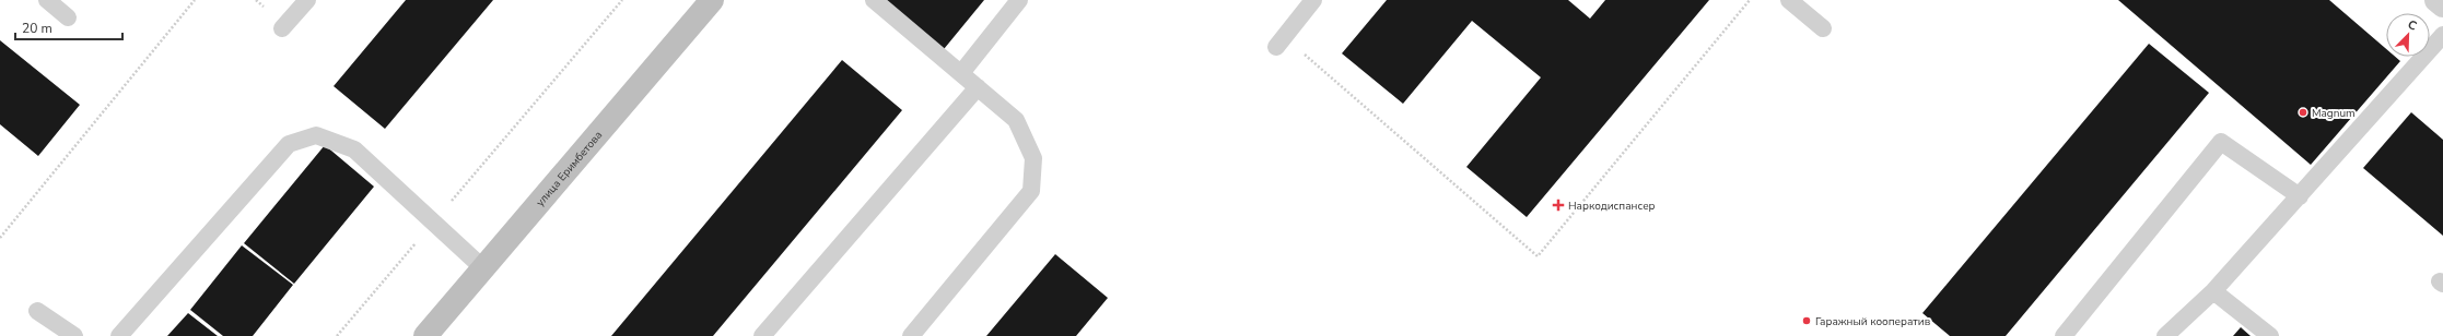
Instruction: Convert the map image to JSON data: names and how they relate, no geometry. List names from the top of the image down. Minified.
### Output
{"streets":{"street":["улица Еримбетова"]},"places":{"other":["Magnum","Гаражный кооператив"],"health":["Наркодиспансер"]},"scale_bar":"20 m","north":"top right"}
